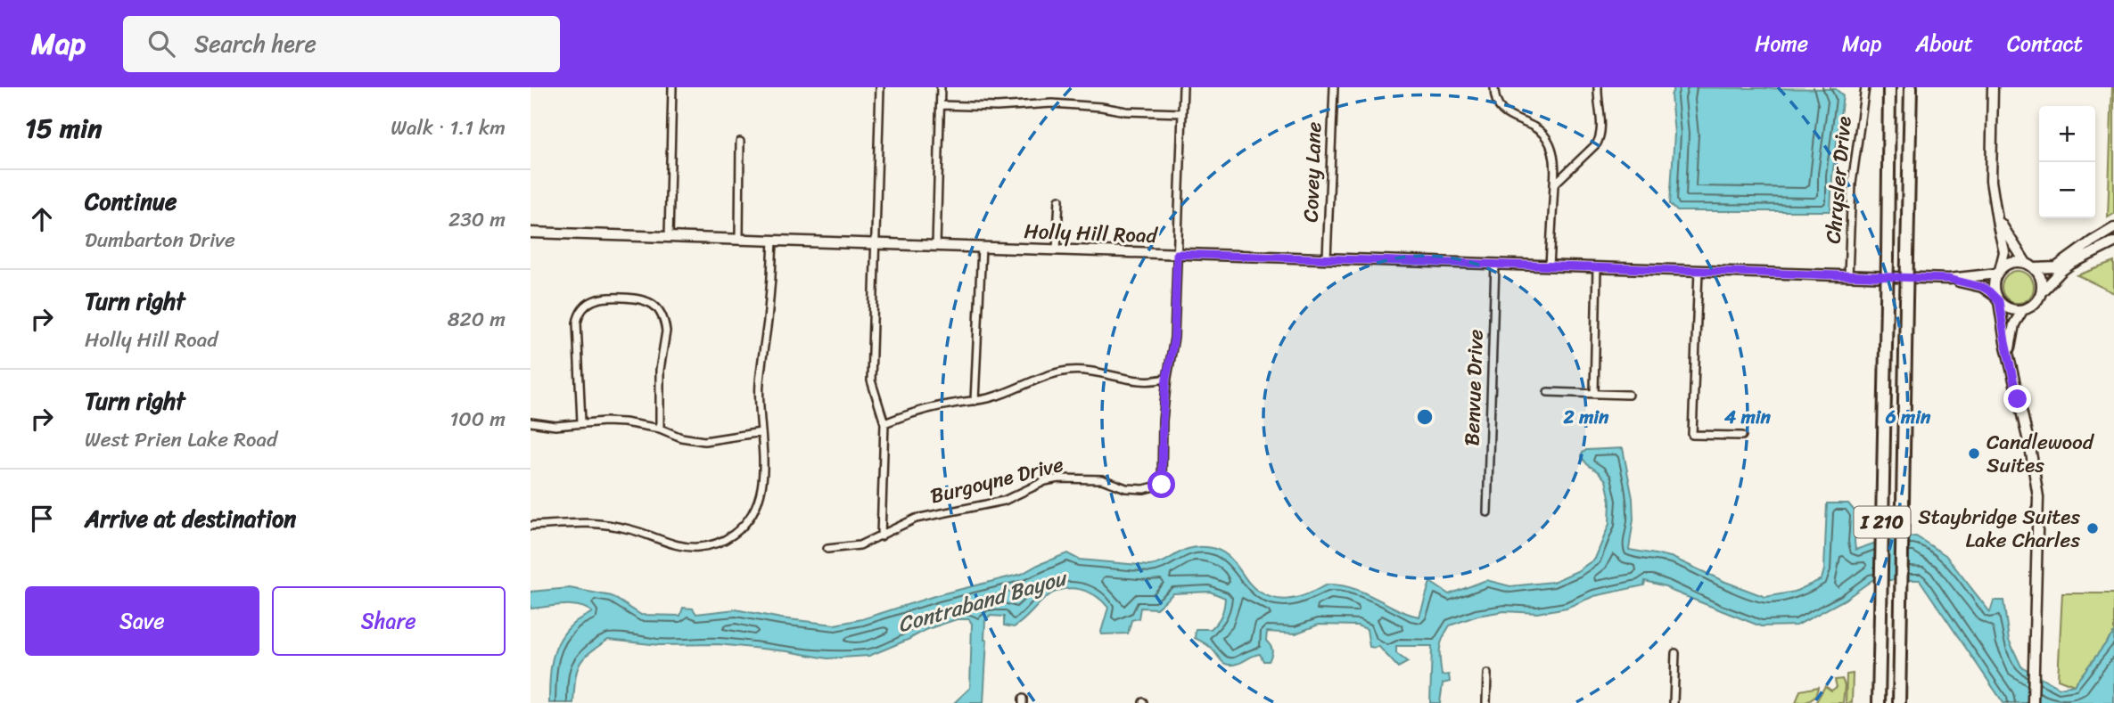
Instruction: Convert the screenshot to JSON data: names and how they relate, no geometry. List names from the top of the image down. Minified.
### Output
{"streets":{"highway":["I 210"],"street":["Covey Lane","Chrysler Drive","Holly Hill Road","Benvue Drive","Burgoyne Drive"]},"crossings":[["Covey Lane","Holly Hill Road"],["Chrysler Drive","Holly Hill Road"],["Holly Hill Road","Benvue Drive"]],"water":["Contraband Bayou"],"places":["Candlewood Suites","Staybridge Suites Lake Charles"],"page":{"header":"Map","search":"Search here","nav":["Home","Map","About","Contact"],"heading":["15 min","Walk · 1.1 km"],"map_buttons":["+","−"],"list":[["Continue","Dumbarton Drive","230 m"],["Turn right","Holly Hill Road","820 m"],["Turn right","West Prien Lake Road","100 m"],"Arrive at destination"],"buttons":["Save","Share"]},"rings":["2 min","4 min","6 min"]}
